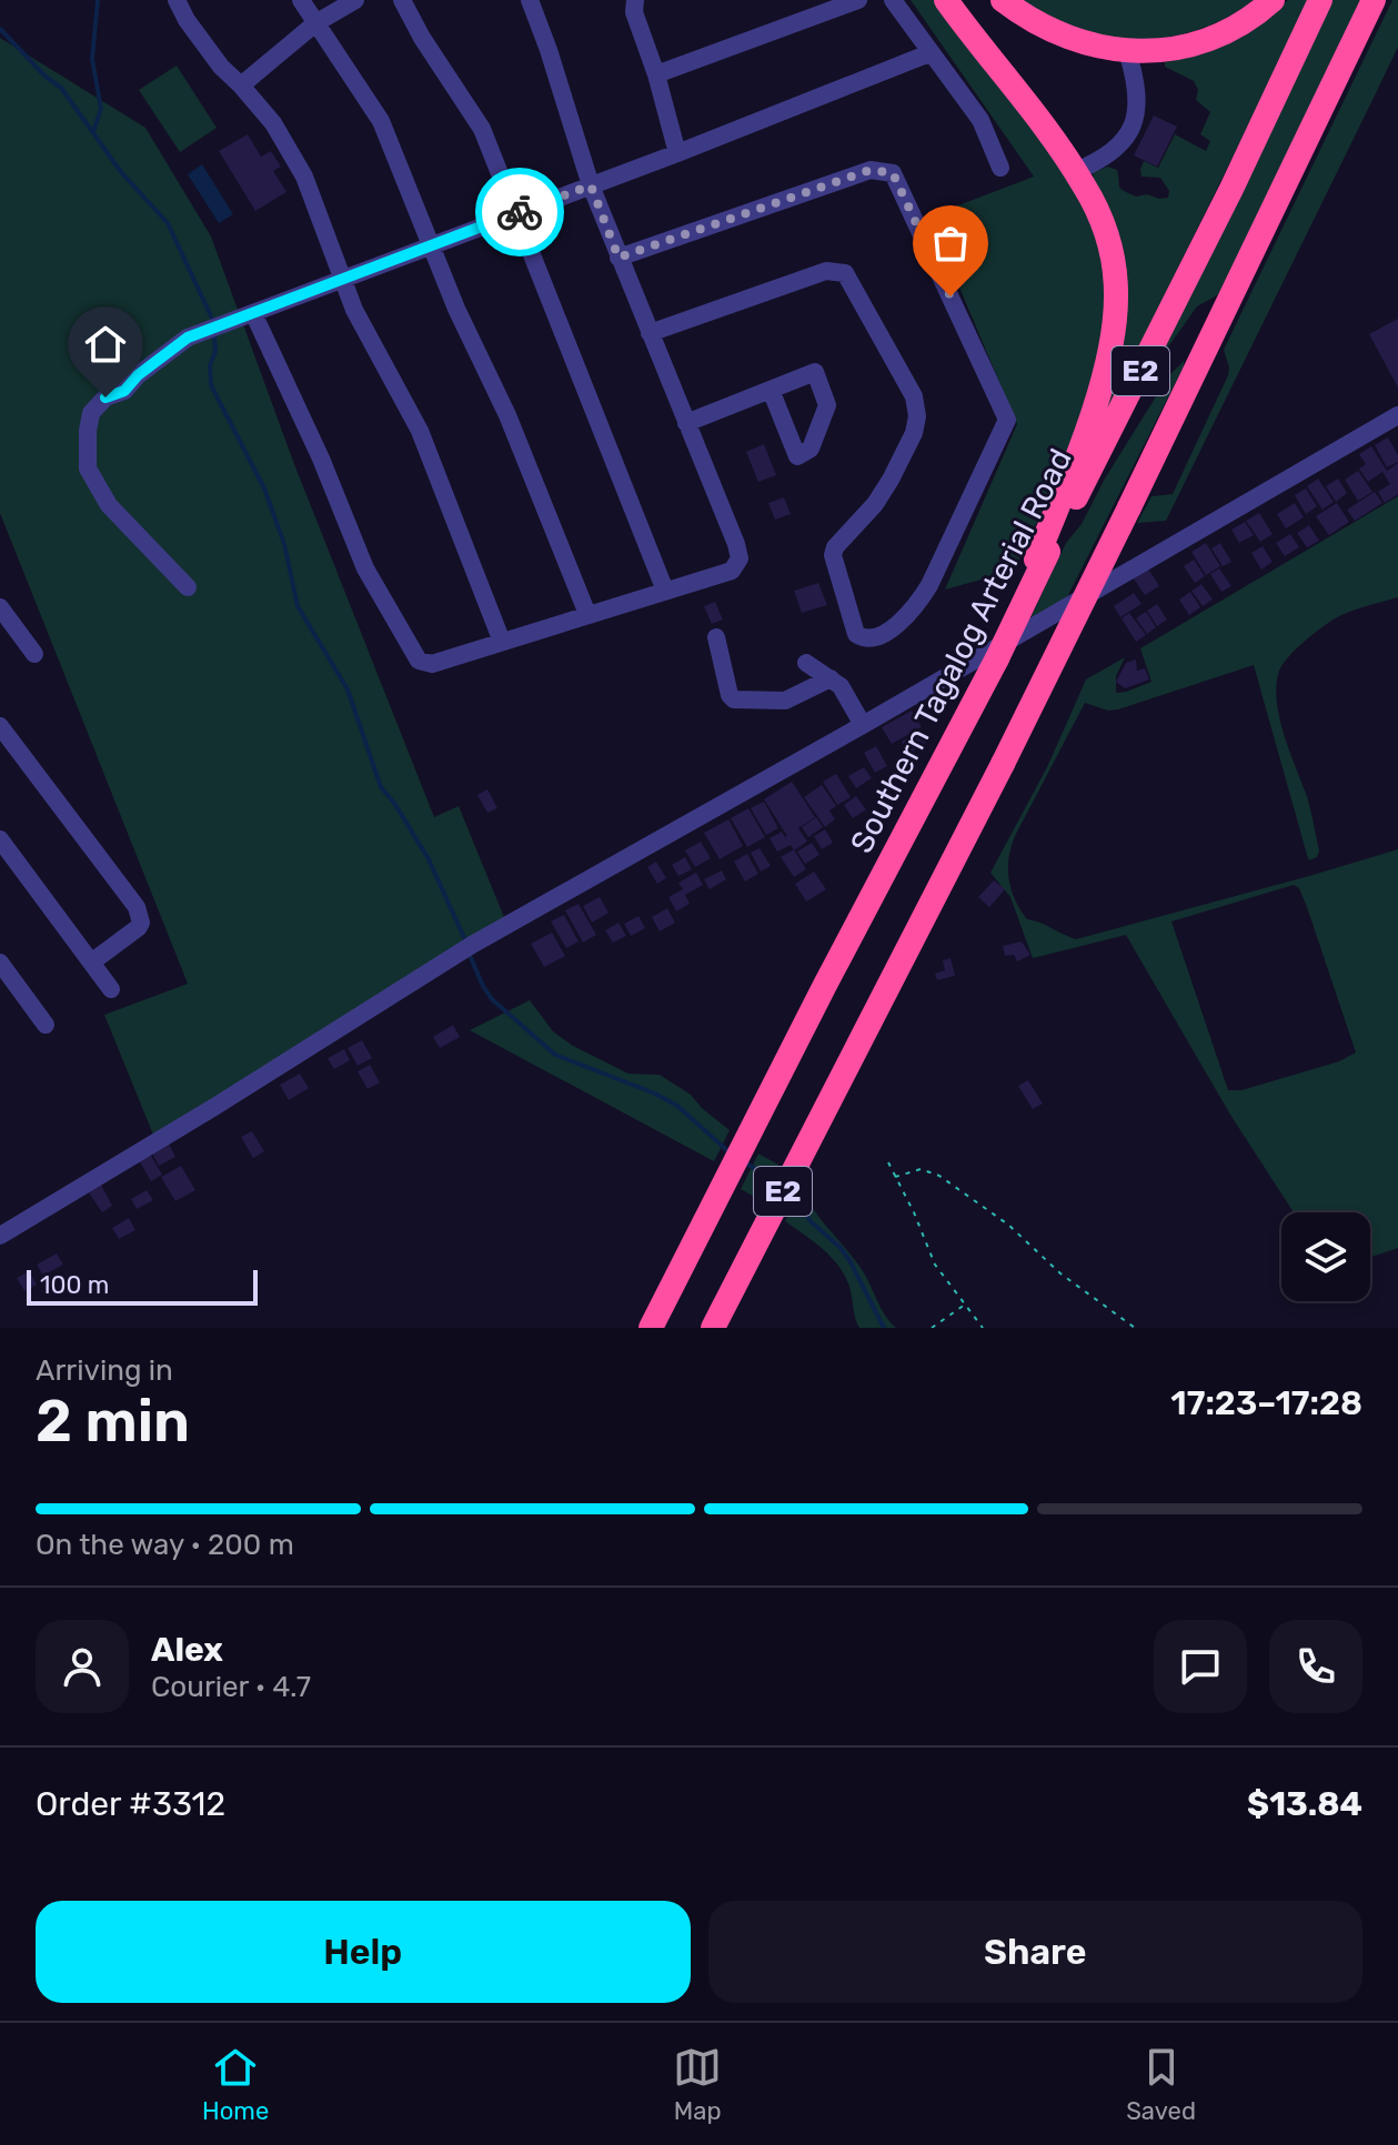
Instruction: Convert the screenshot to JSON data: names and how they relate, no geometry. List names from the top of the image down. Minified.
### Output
{"streets":{"highway":["E2","Southern Tagalog Arterial Road"]},"scale_bar":"100 m","page":{"scale":"100 m","heading":["2 min","Arriving in","17:23–17:28"],"panel":["Alex","Courier · 4.7","Order #3312","$13.84"],"bar":"On the way · 200 m","buttons":["Help","Share"],"tabs":["Home","Map","Saved"]}}
